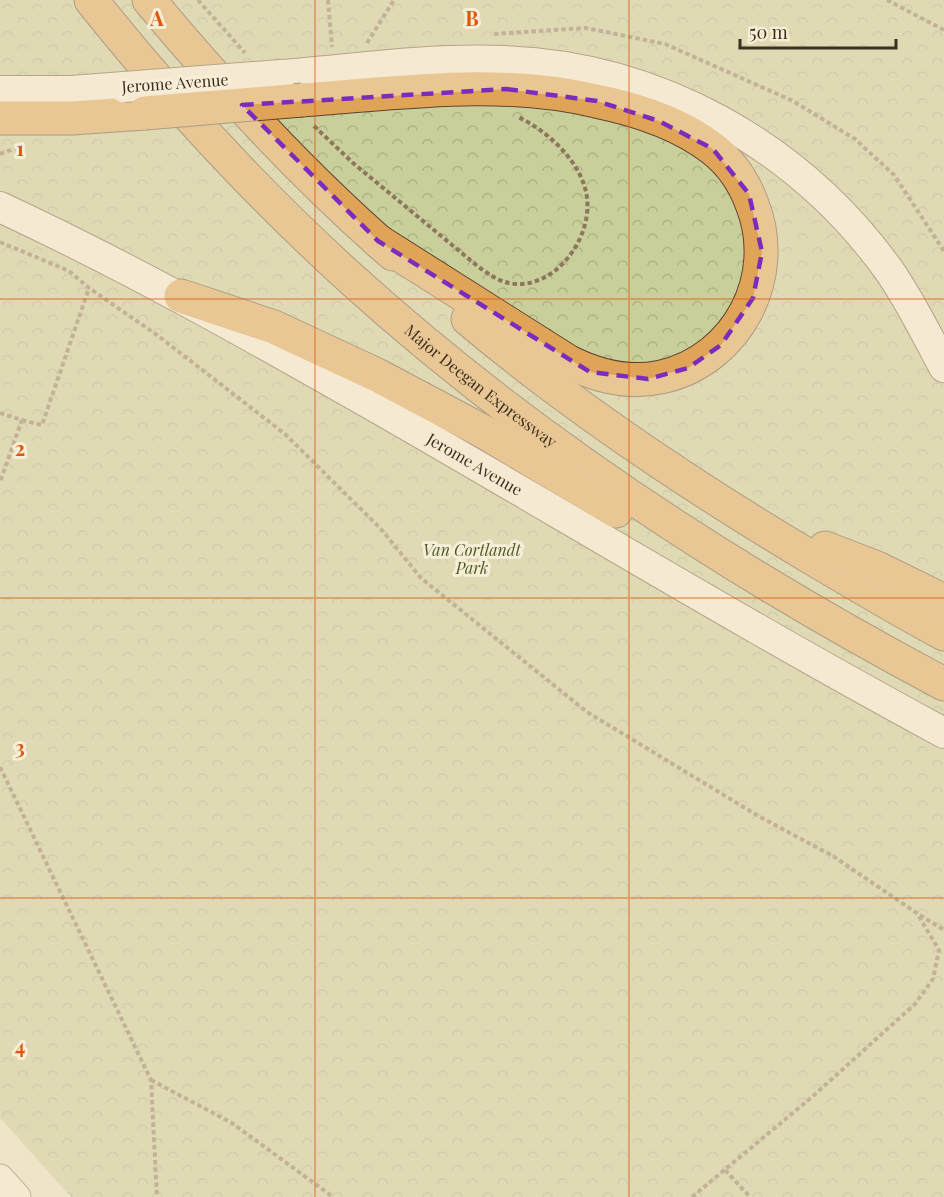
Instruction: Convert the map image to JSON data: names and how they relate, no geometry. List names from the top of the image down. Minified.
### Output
{"streets":{"highway":["Major Deegan Expressway"],"main road":["Jerome Avenue"]},"parks":["Van Cortlandt Park"],"scale_bar":"50 m","grid":{"columns":["A","B"],"rows":["1","2","3","4"]}}
